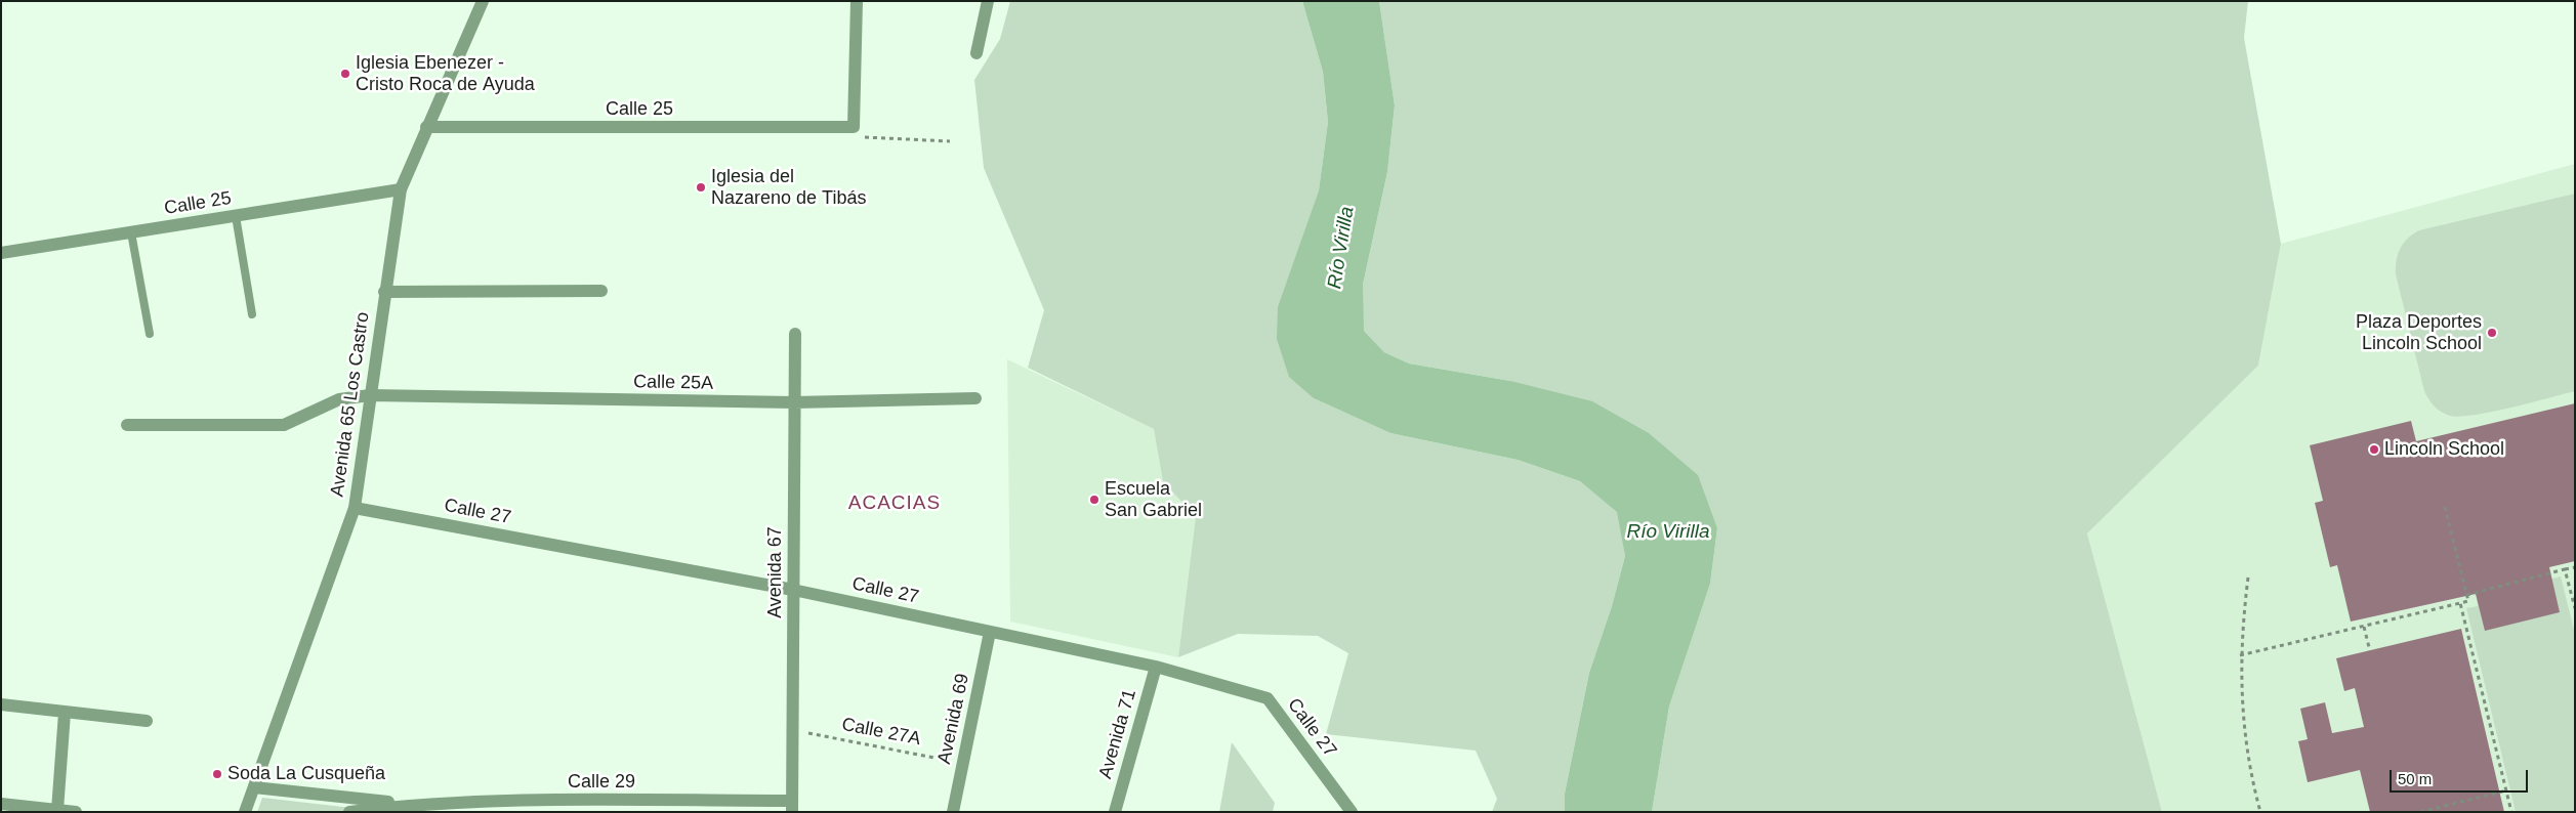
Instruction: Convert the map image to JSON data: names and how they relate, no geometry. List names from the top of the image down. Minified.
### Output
{"streets":{"street":["Calle 25","Calle 25A","Avenida 65 Los Castro","Calle 27","Avenida 67","Avenida 69","Avenida 71","Calle 29"],"path":["Calle 27A"]},"crossings":[["Calle 25","Avenida 65 Los Castro"],["Calle 25A","Avenida 65 Los Castro"],["Calle 25A","Avenida 67"],["Avenida 65 Los Castro","Calle 27"],["Avenida 65 Los Castro","Calle 29"],["Calle 27","Avenida 67"],["Calle 27","Avenida 69"],["Calle 27","Avenida 71"],["Avenida 67","Calle 27A"],["Avenida 67","Calle 29"],["Avenida 69","Calle 27A"]],"districts":["ACACIAS"],"water":["Río Virilla"],"places":["Iglesia Ebenezer - Cristo Roca de Ayuda","Iglesia del Nazareno de Tibás","Plaza Deportes Lincoln School","Lincoln School","Escuela San Gabriel","Soda La Cusqueña"],"scale_bar":"50 m"}
